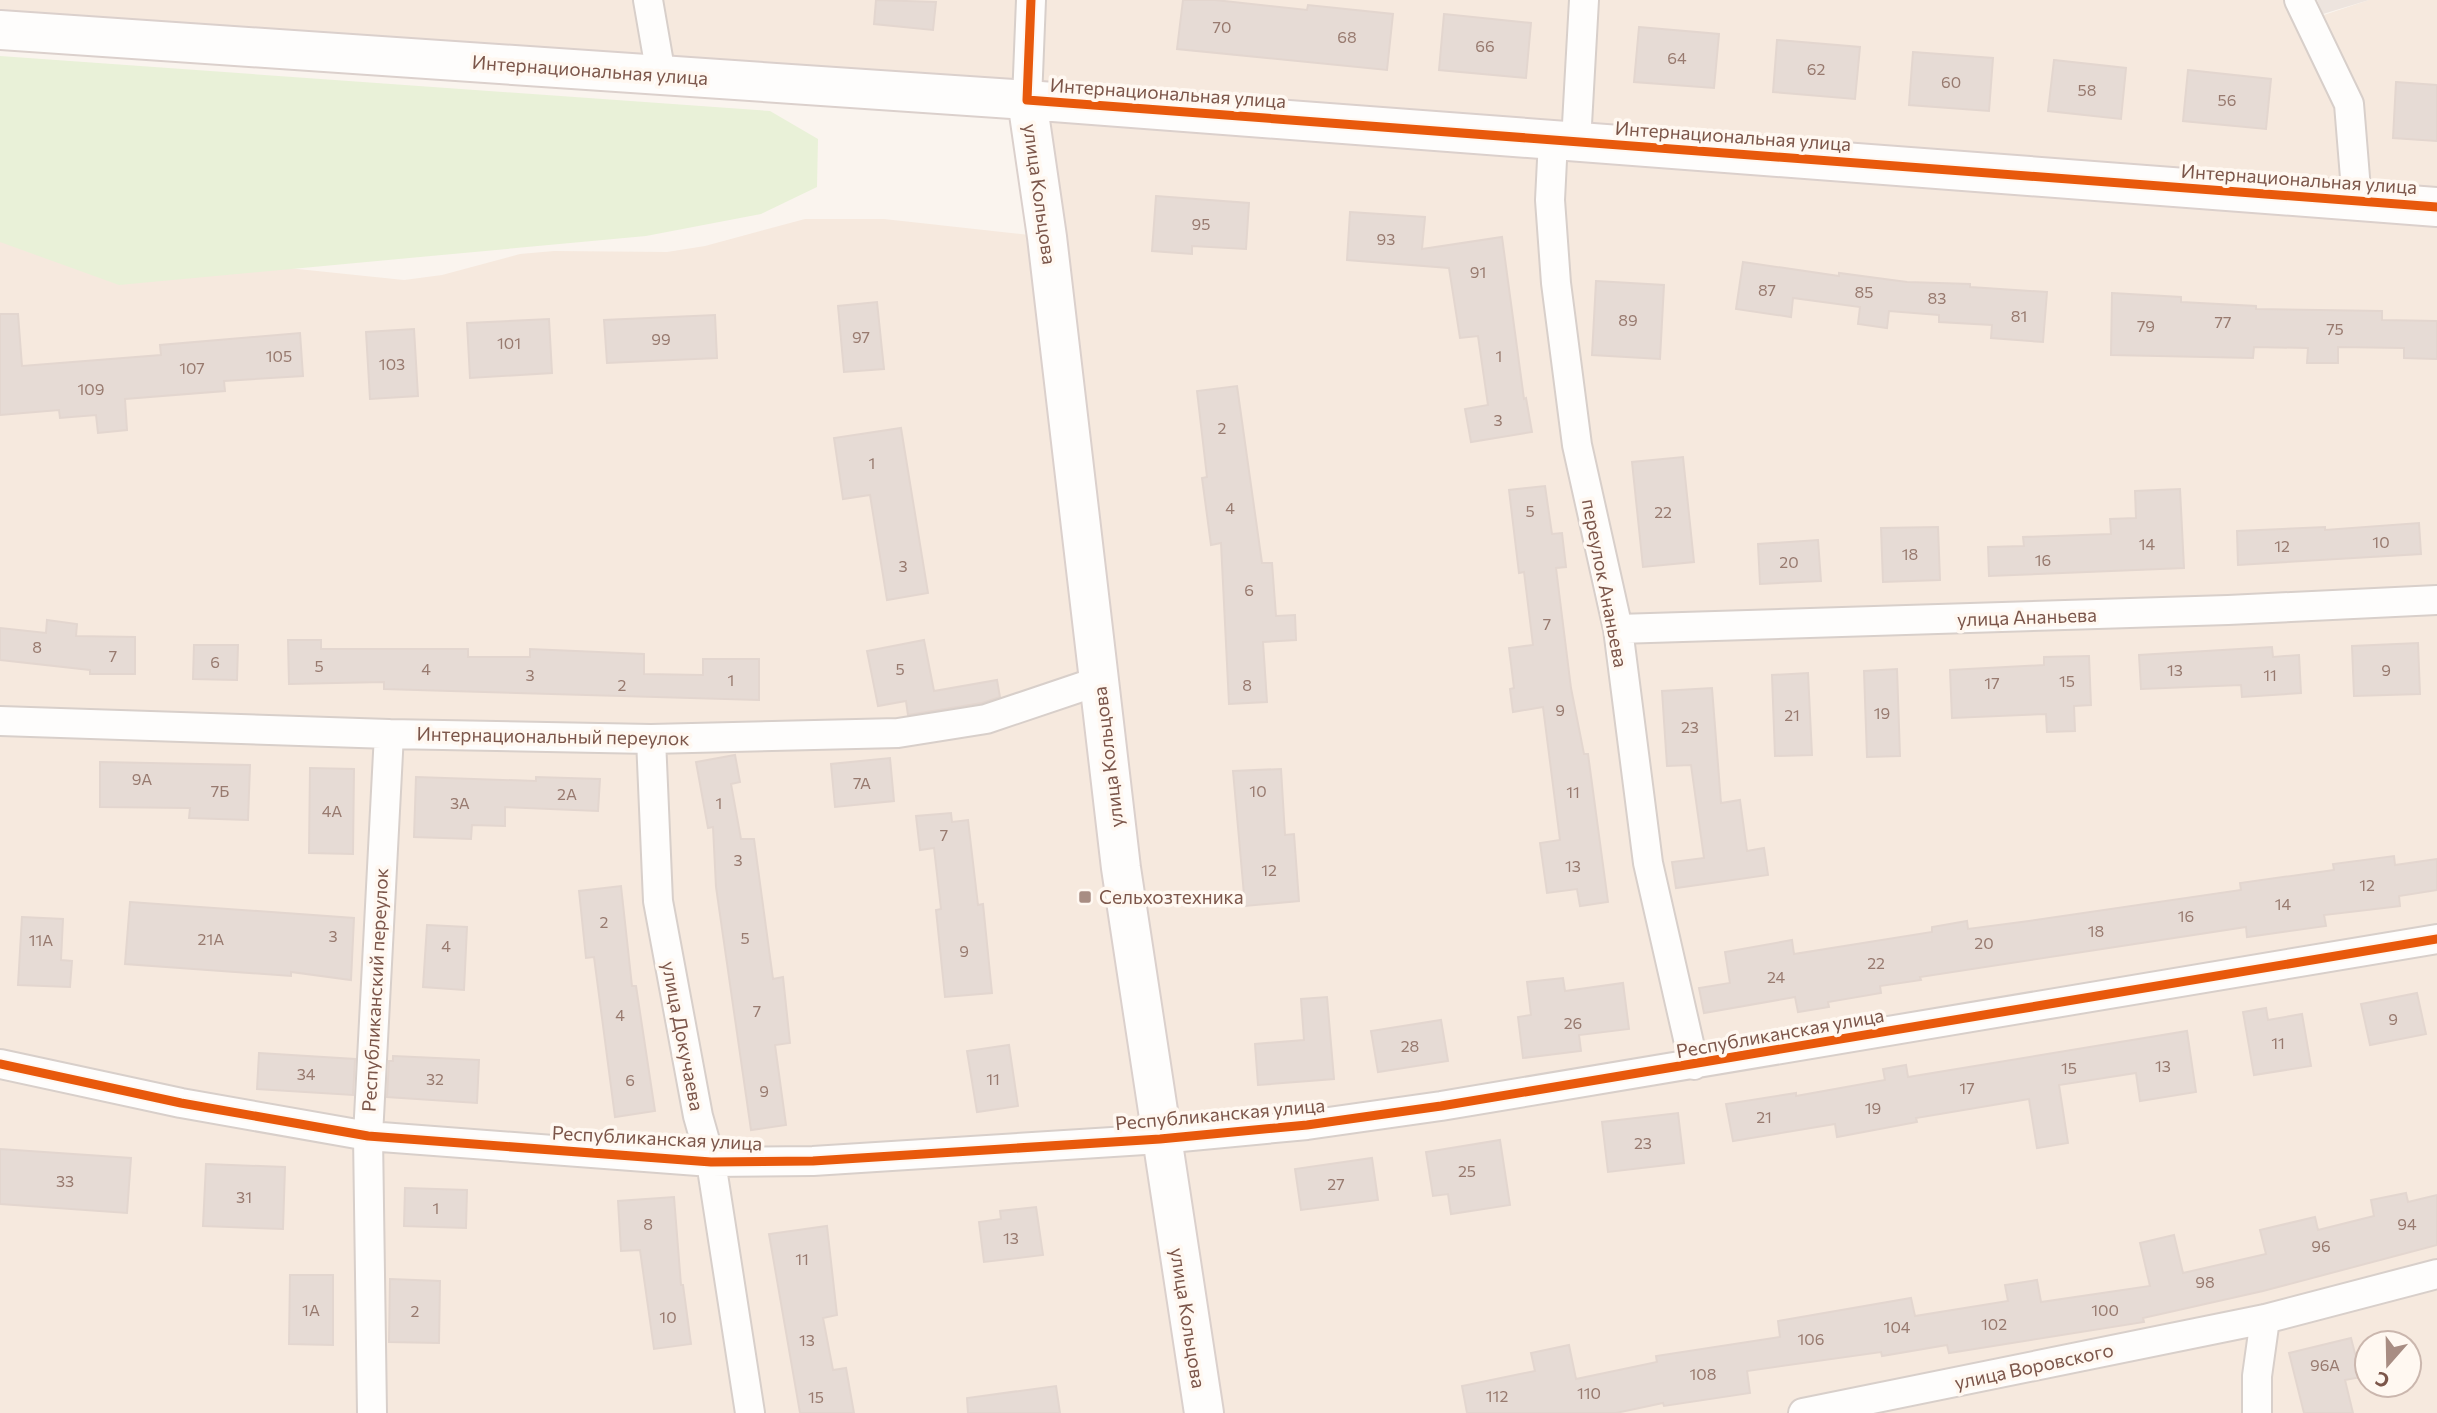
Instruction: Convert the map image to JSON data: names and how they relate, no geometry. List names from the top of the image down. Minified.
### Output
{"streets":{"main road":["Интернациональная улица","улица Кольцова"],"street":["переулок Ананьева","улица Ананьева","Интернациональный переулок","Республиканский переулок","Республиканская улица","улица Докучаева","улица Воровского"]},"crossings":[["Интернациональная улица","улица Кольцова"],["Интернациональная улица","переулок Ананьева"],["улица Кольцова","Интернациональный переулок"],["улица Кольцова","Республиканская улица"],["переулок Ананьева","улица Ананьева"],["переулок Ананьева","Республиканская улица"],["Интернациональный переулок","Республиканский переулок"],["Интернациональный переулок","улица Докучаева"],["Республиканский переулок","Республиканская улица"],["Республиканская улица","улица Докучаева"]],"places":{"transit":["Сельхозтехника"]},"house_numbers":["70","68","66","64","62","60","58","56","95","93","91","87","85","83","81","89","77","79","75","97","99","101","105","1","103","107","109","3","2","1","4","5","22","10","14","12","18","16","20","3","6","7","8","7","6","5","4","5","13","9","3","11","1","15","17","2","8","9","19","21","23","9А","7А","7Б","10","11","2А","3А","1","4А","7","3","13","12","12","14","16","2","18","3","5","21А","11А","20","4","9","22","24","7","4","9","26","11","28","13","15","34","32","11","6","17","9","19","21","23","25","33","27","31","1","8","94","13","96","11","98","1А","100","2","10","102","104","106","13","96А","108","110","112","15"],"north":"bottom"}
